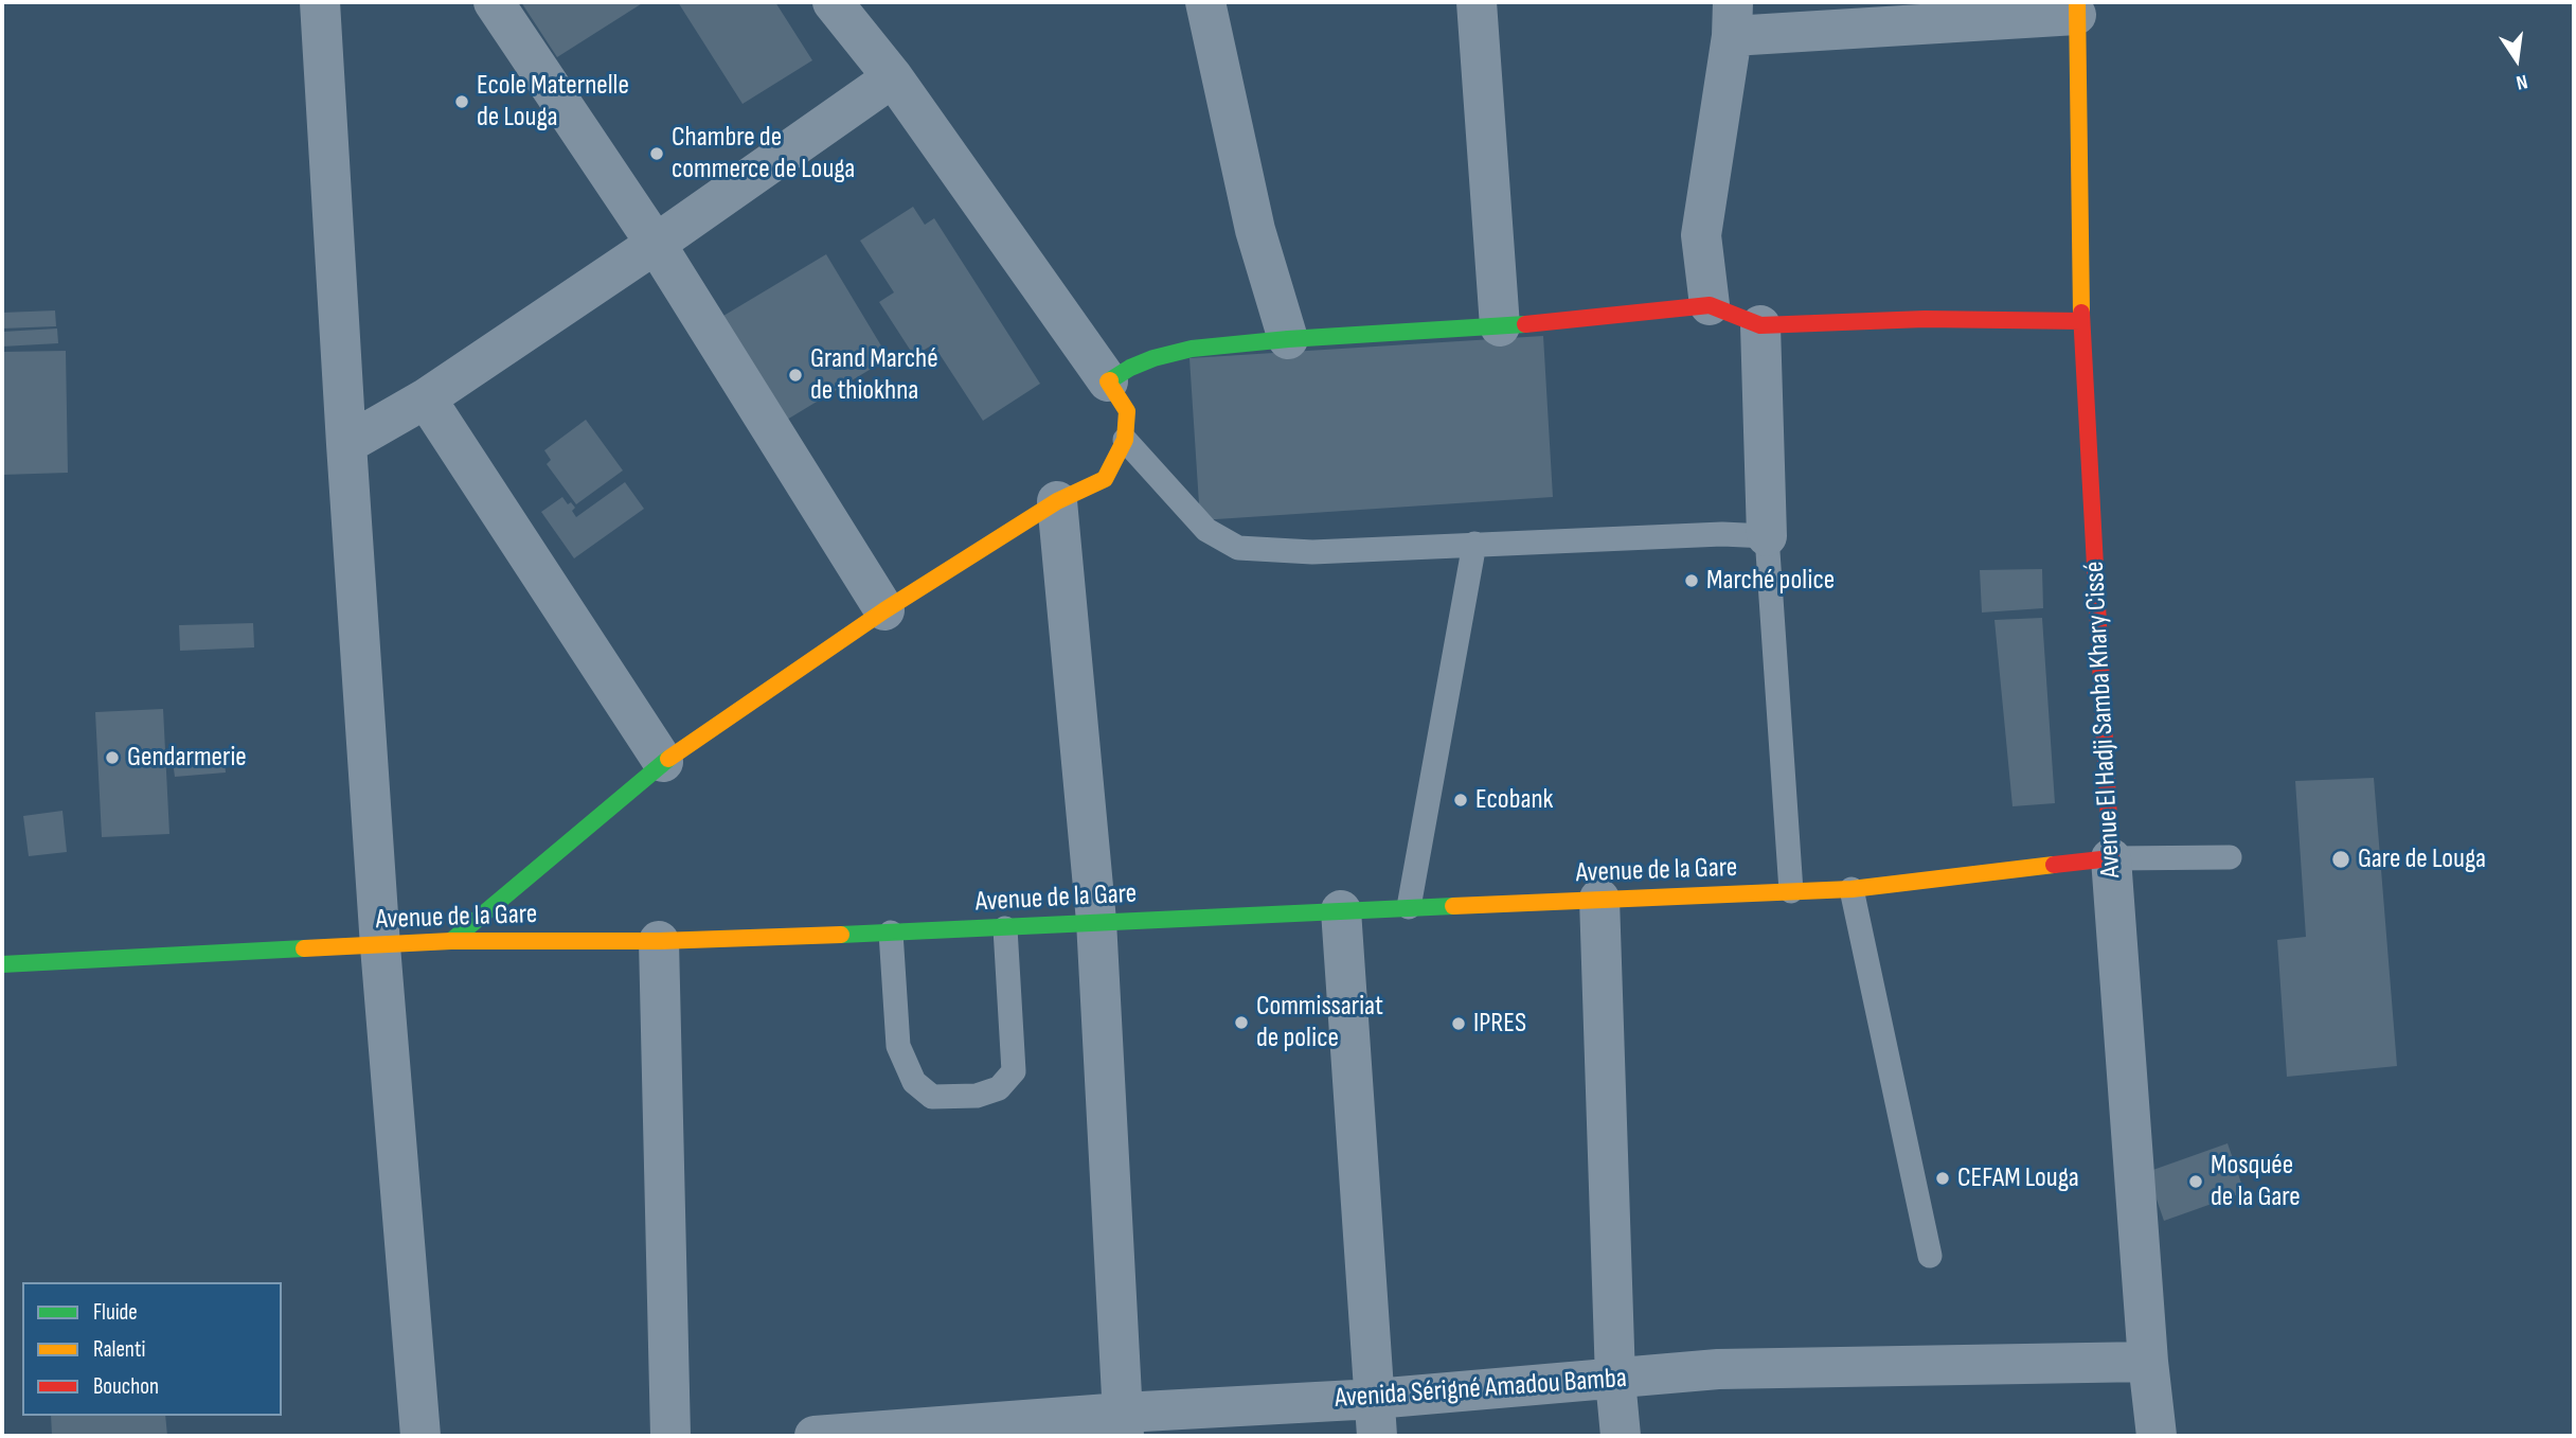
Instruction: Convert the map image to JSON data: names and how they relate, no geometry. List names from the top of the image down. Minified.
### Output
{"streets":{"street":["Avenue El Hadji Samba Khary Cissé","Avenue de la Gare","Avenida Sérigné Amadou Bamba"]},"crossings":[["Avenue El Hadji Samba Khary Cissé","Avenue de la Gare"],["Avenue El Hadji Samba Khary Cissé","Avenida Sérigné Amadou Bamba"]],"places":["Ecole Maternelle de Louga","Chambre de commerce de Louga","Grand Marché de thiokhna","Marché police","Gendarmerie","Ecobank","Gare de Louga","Commissariat de police","IPRES","CEFAM Louga","Mosquée de la Gare"],"legend":["Fluide","Ralenti","Bouchon"],"north":"bottom"}
